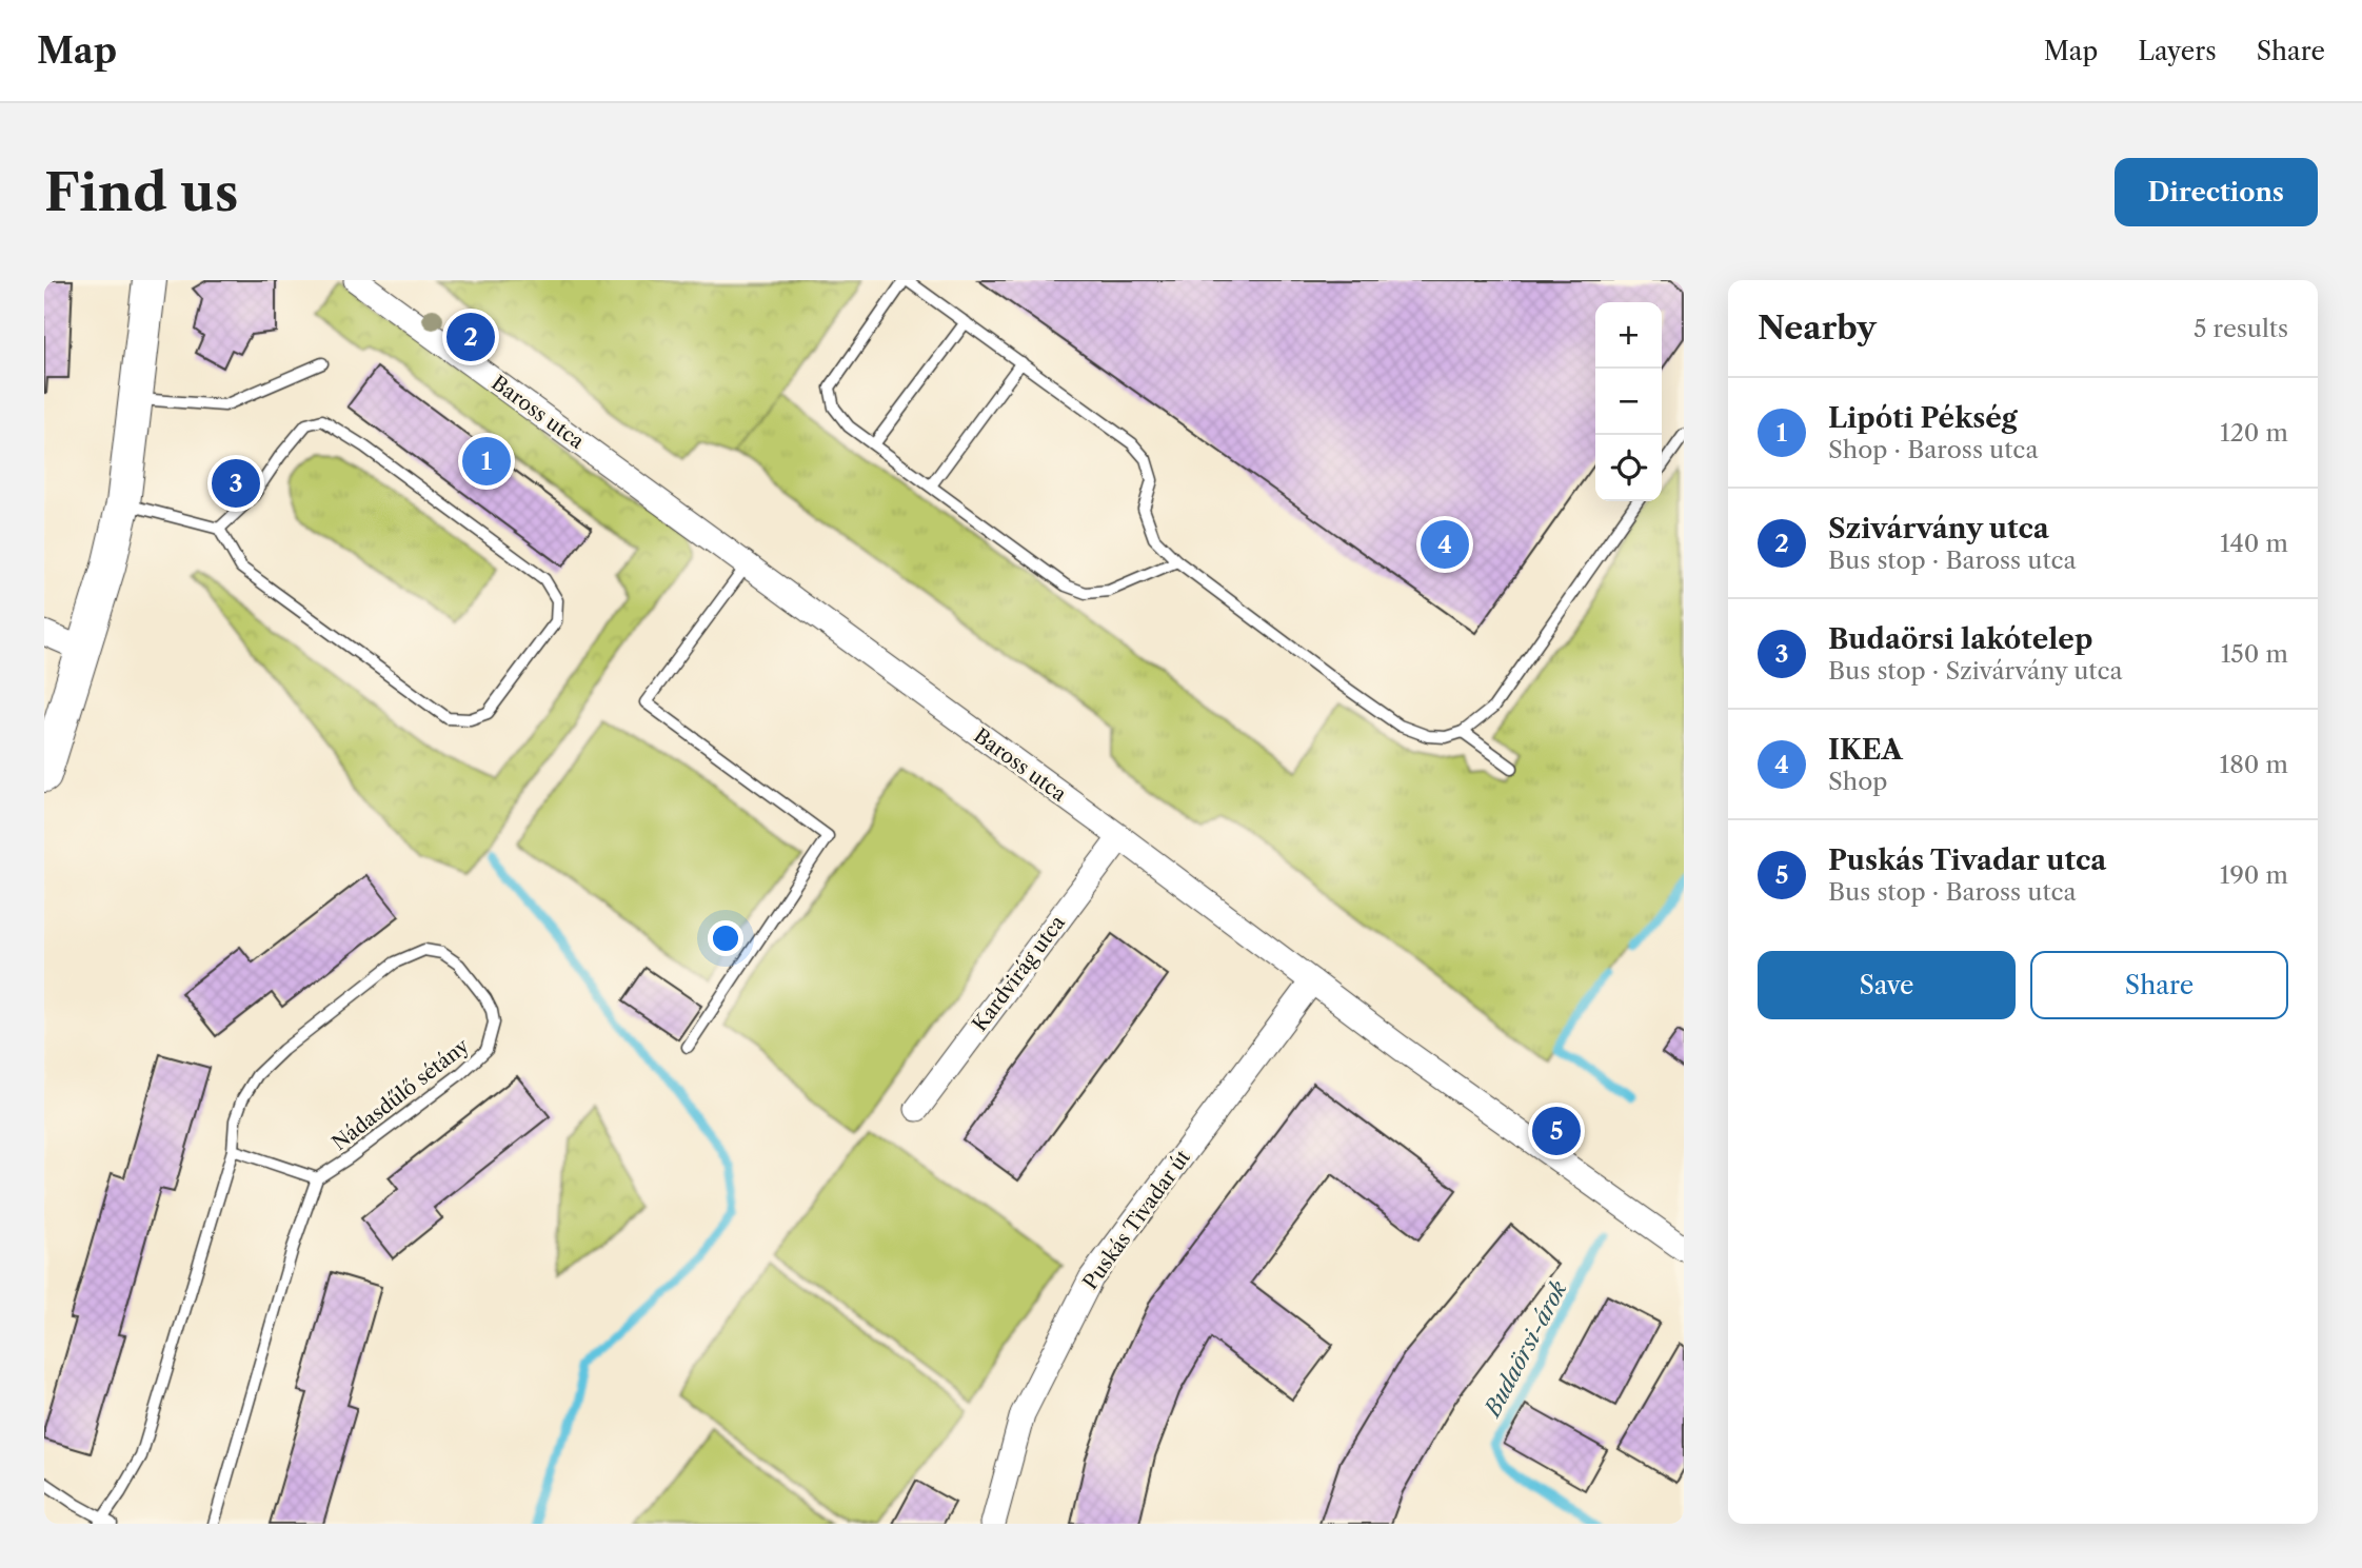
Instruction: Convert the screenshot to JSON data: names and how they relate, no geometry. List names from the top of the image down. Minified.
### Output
{"streets":{"street":["Baross utca","Kardvirág utca","Puskás Tivadar út"],"lane":["Nádasdűlő sétány"]},"crossings":[["Baross utca","Kardvirág utca"],["Baross utca","Puskás Tivadar út"]],"water":["Budaörsi-árok"],"page":{"header":"Map","nav":["Map","Layers","Share"],"buttons":["Directions",["Save","Share"]],"title":"Find us","heading":["Nearby","5 results"],"map_buttons":["+","−"],"pins":["2","1","3","4","5"],"list":[{"mark":"1","name":"Lipóti Pékség","note":"Shop · Baross utca","value":"120 m"},{"mark":"2","name":"Szivárvány utca","note":"Bus stop · Baross utca","value":"140 m"},{"mark":"3","name":"Budaörsi lakótelep","note":"Bus stop · Szivárvány utca","value":"150 m"},{"mark":"4","name":"IKEA","note":"Shop","value":"180 m"},{"mark":"5","name":"Puskás Tivadar utca","note":"Bus stop · Baross utca","value":"190 m"}]}}
